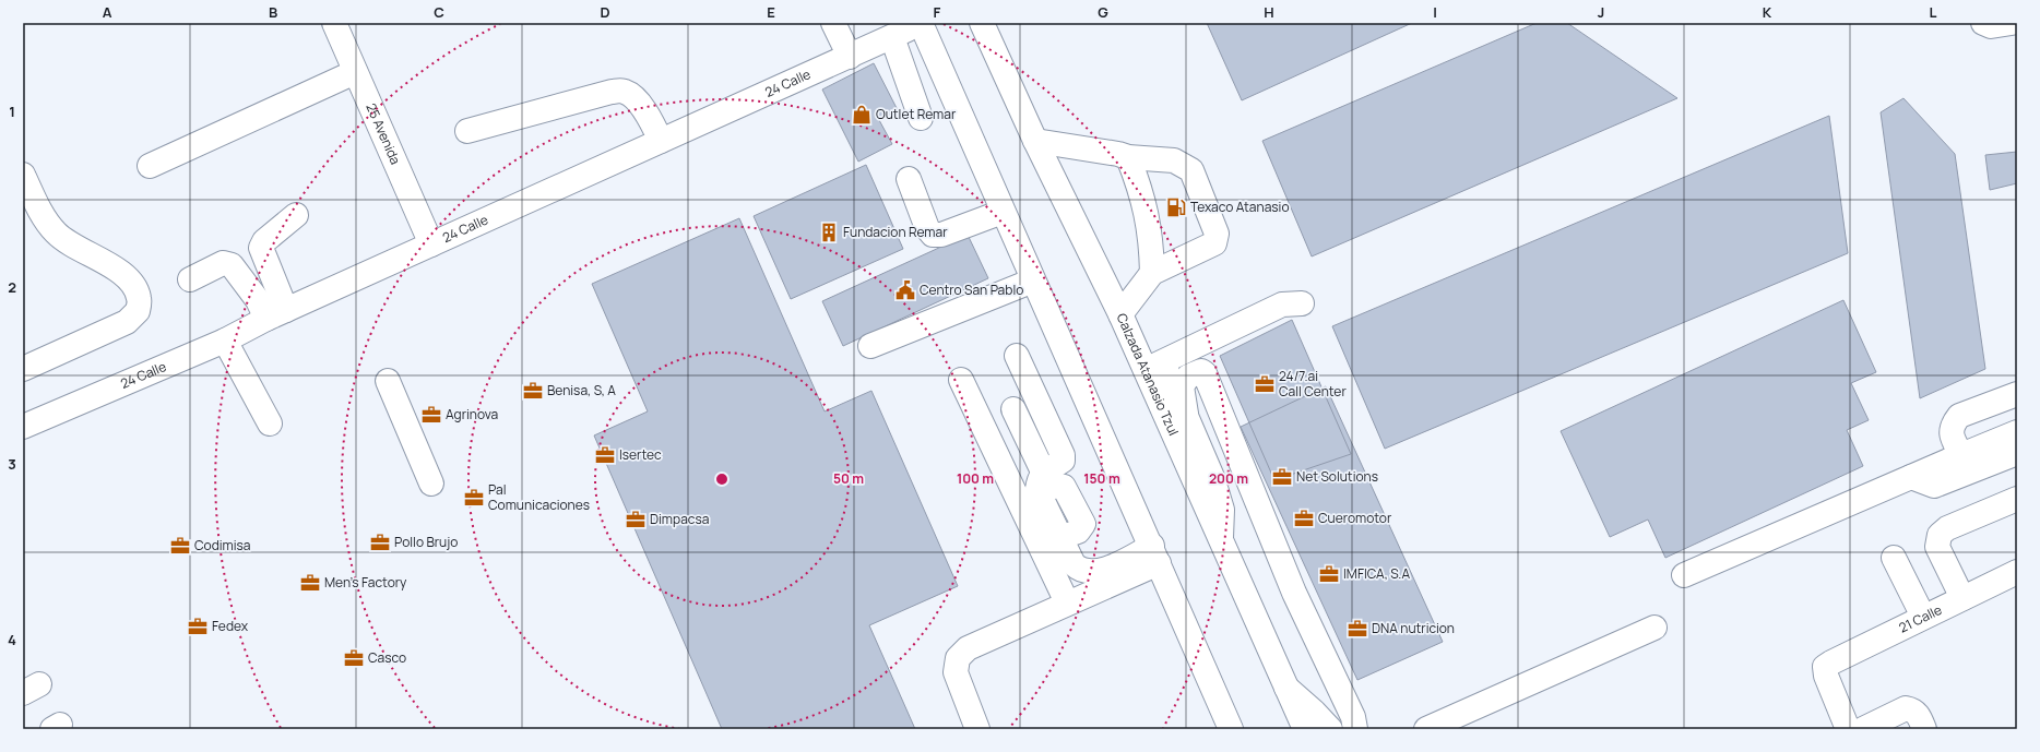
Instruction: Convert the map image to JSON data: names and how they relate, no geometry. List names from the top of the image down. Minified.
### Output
{"streets":{"main road":["24 Calle","25 Avenida","Calzada Atanasio Tzul","21 Calle"]},"crossings":[["24 Calle","25 Avenida"]],"places":{"shop":["Outlet Remar"],"fuel station":["Texaco Atanasio"],"building":["Fundacion Remar"],"public building":["Centro San Pablo"],"office":["24/7.ai Call Center","Benisa, S, A","Agrinova","Isertec","Net Solutions","Pal Comunicaciones","Cueromotor","Dimpacsa","Pollo Brujo","Codimisa","IMFICA, S.A","Men's Factory","Fedex","DNA nutricion","Casco"]},"grid":{"columns":["A","B","C","D","E","F","G","H","I","J","K","L"],"rows":["1","2","3","4"]},"rings":["50 m","100 m","150 m","200 m"]}
